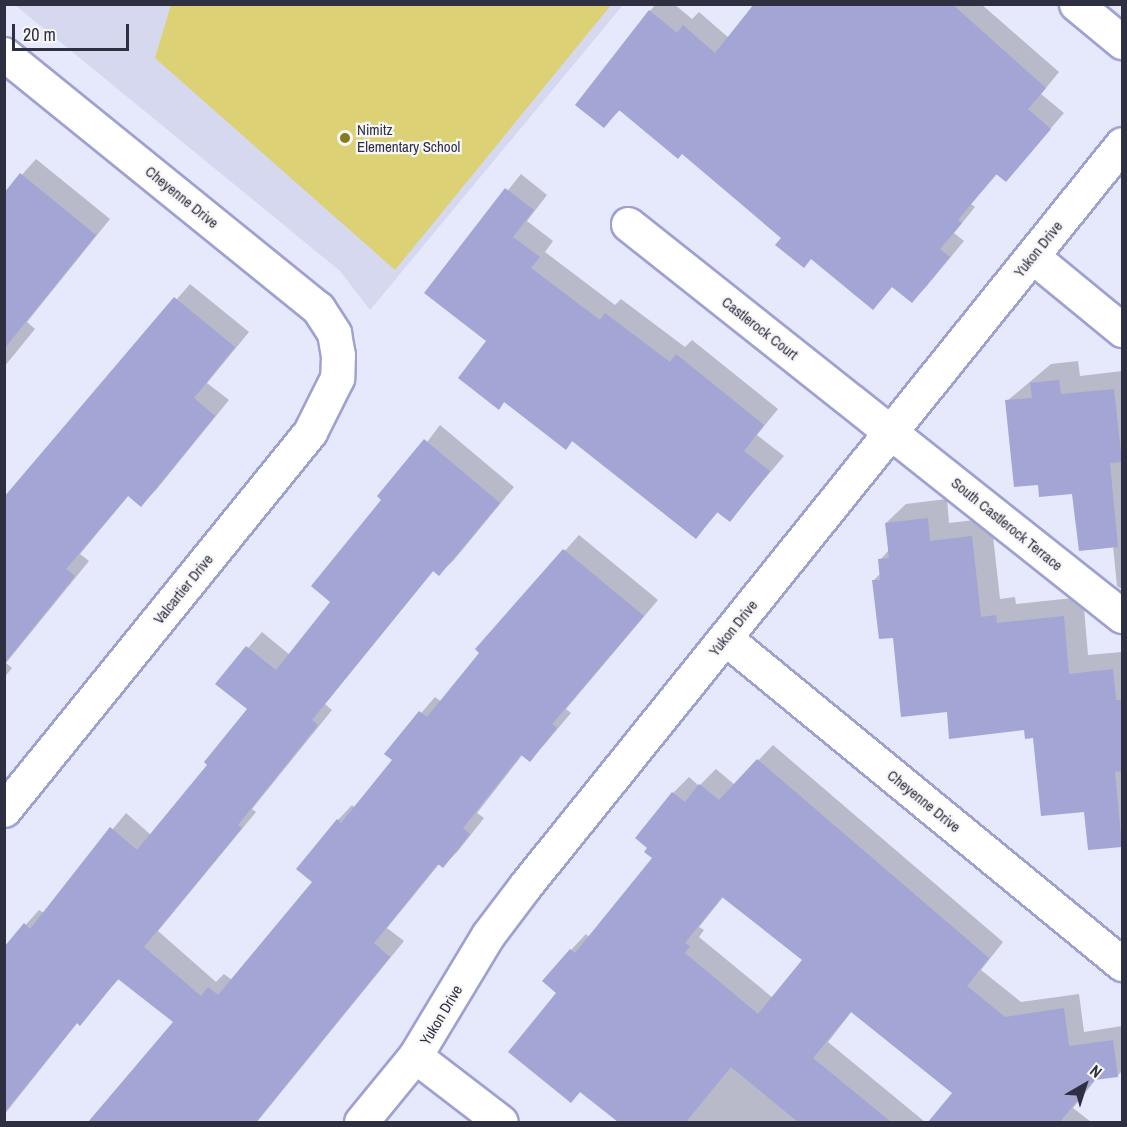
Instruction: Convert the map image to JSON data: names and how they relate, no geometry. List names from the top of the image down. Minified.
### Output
{"streets":{"street":["Cheyenne Drive","Yukon Drive","Castlerock Court","South Castlerock Terrace","Valcartier Drive"]},"crossings":[["Cheyenne Drive","Yukon Drive"],["Cheyenne Drive","Valcartier Drive"],["Yukon Drive","Castlerock Court"],["Yukon Drive","South Castlerock Terrace"],["Castlerock Court","South Castlerock Terrace"]],"places":["Nimitz Elementary School"],"scale_bar":"20 m","north":"top right"}
